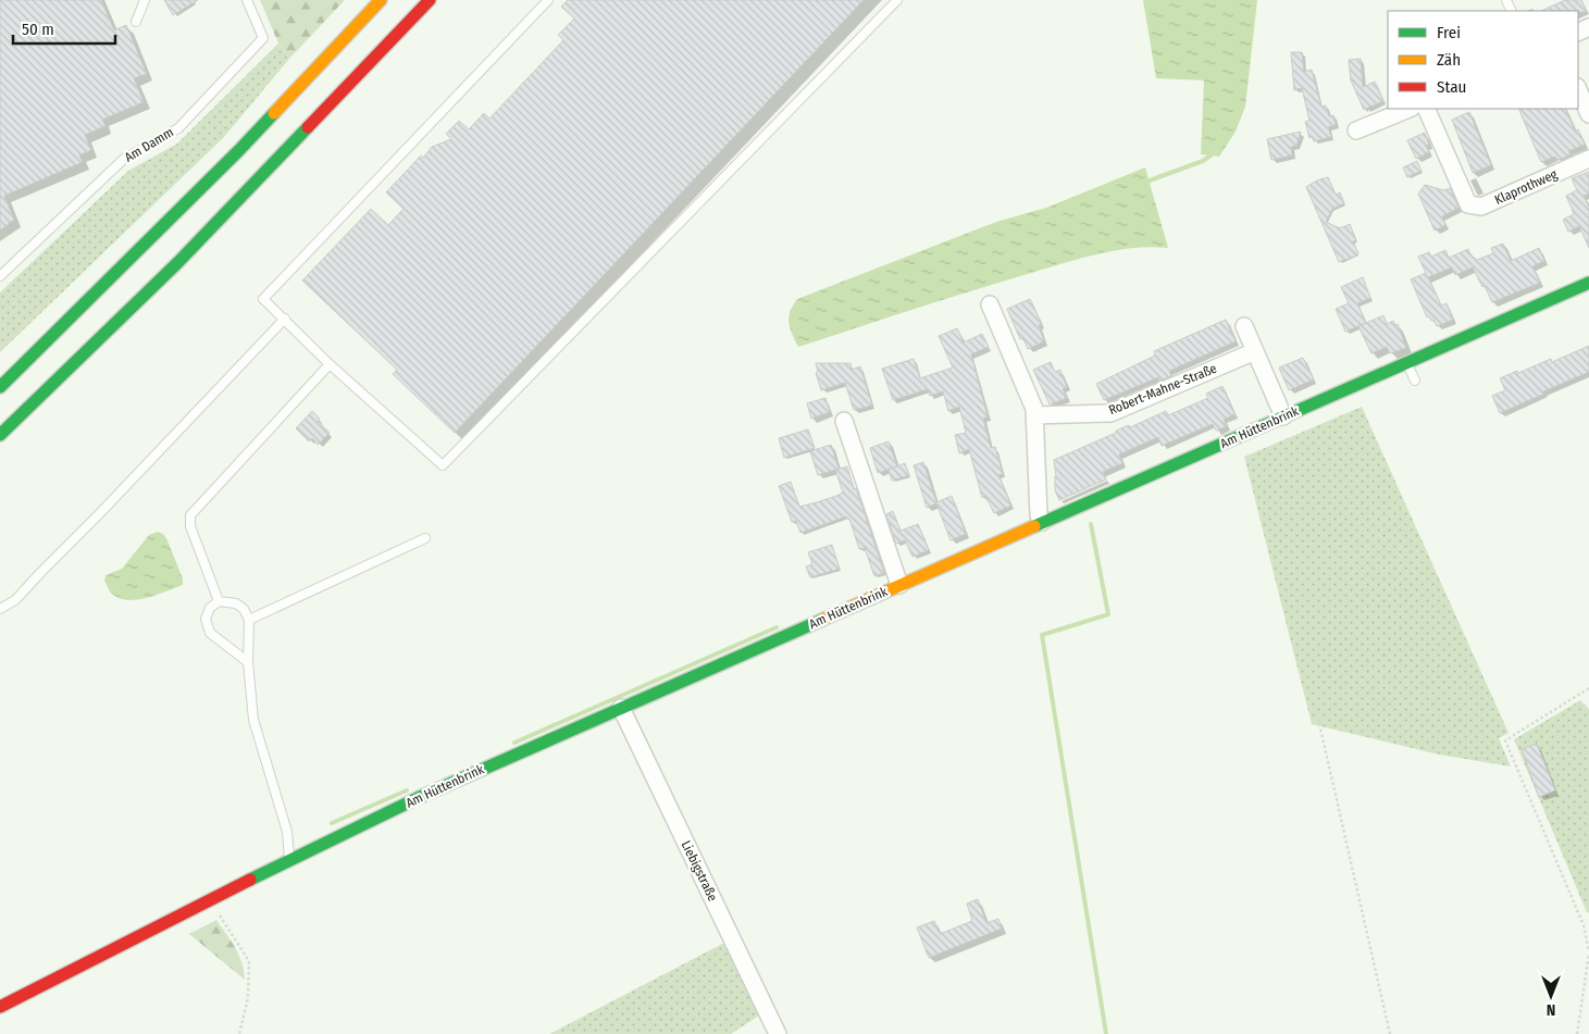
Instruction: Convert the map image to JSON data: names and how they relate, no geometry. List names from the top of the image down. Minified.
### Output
{"streets":{"main road":["Am Hüttenbrink"],"street":["Klaprothweg","Robert-Mahne-Straße","Liebigstraße"],"lane":["Am Damm"]},"crossings":[["Am Hüttenbrink","Liebigstraße"]],"legend":["Frei","Zäh","Stau"],"scale_bar":"50 m","north":"bottom"}
